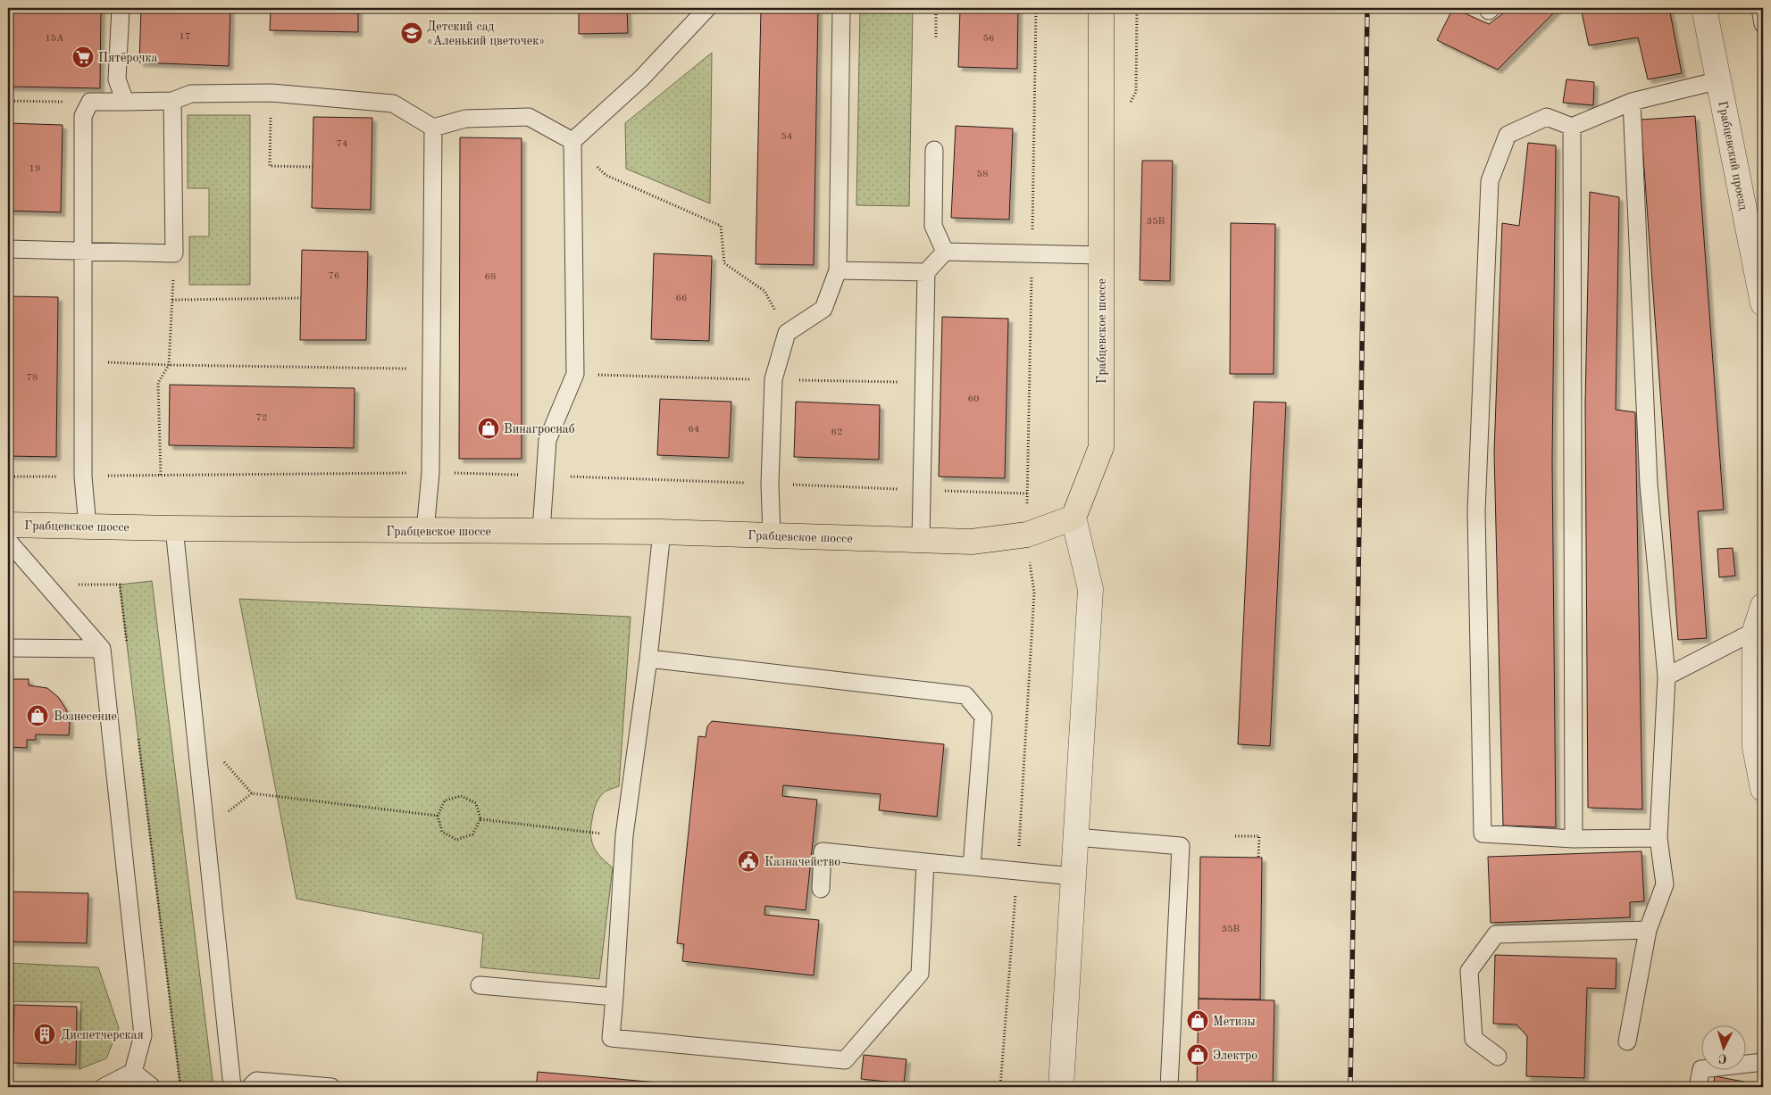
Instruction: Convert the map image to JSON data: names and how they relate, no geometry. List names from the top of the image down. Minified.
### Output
{"streets":{"main road":["Грабцевское шоссе"],"street":["Грабцевский проезд"]},"places":{"school or university":["Детский сад «Аленький цветочек»"],"supermarket":["Пятёрочка"],"shop":["Винагроснаб","Вознесение","Метизы","Электро"],"public building":["Казначейство"],"building":["Диспетчерская"]},"house_numbers":["17","15А","56","54","74","19","58","35В","76","68","66","78","60","72","64","62","35В"],"north":"bottom"}
